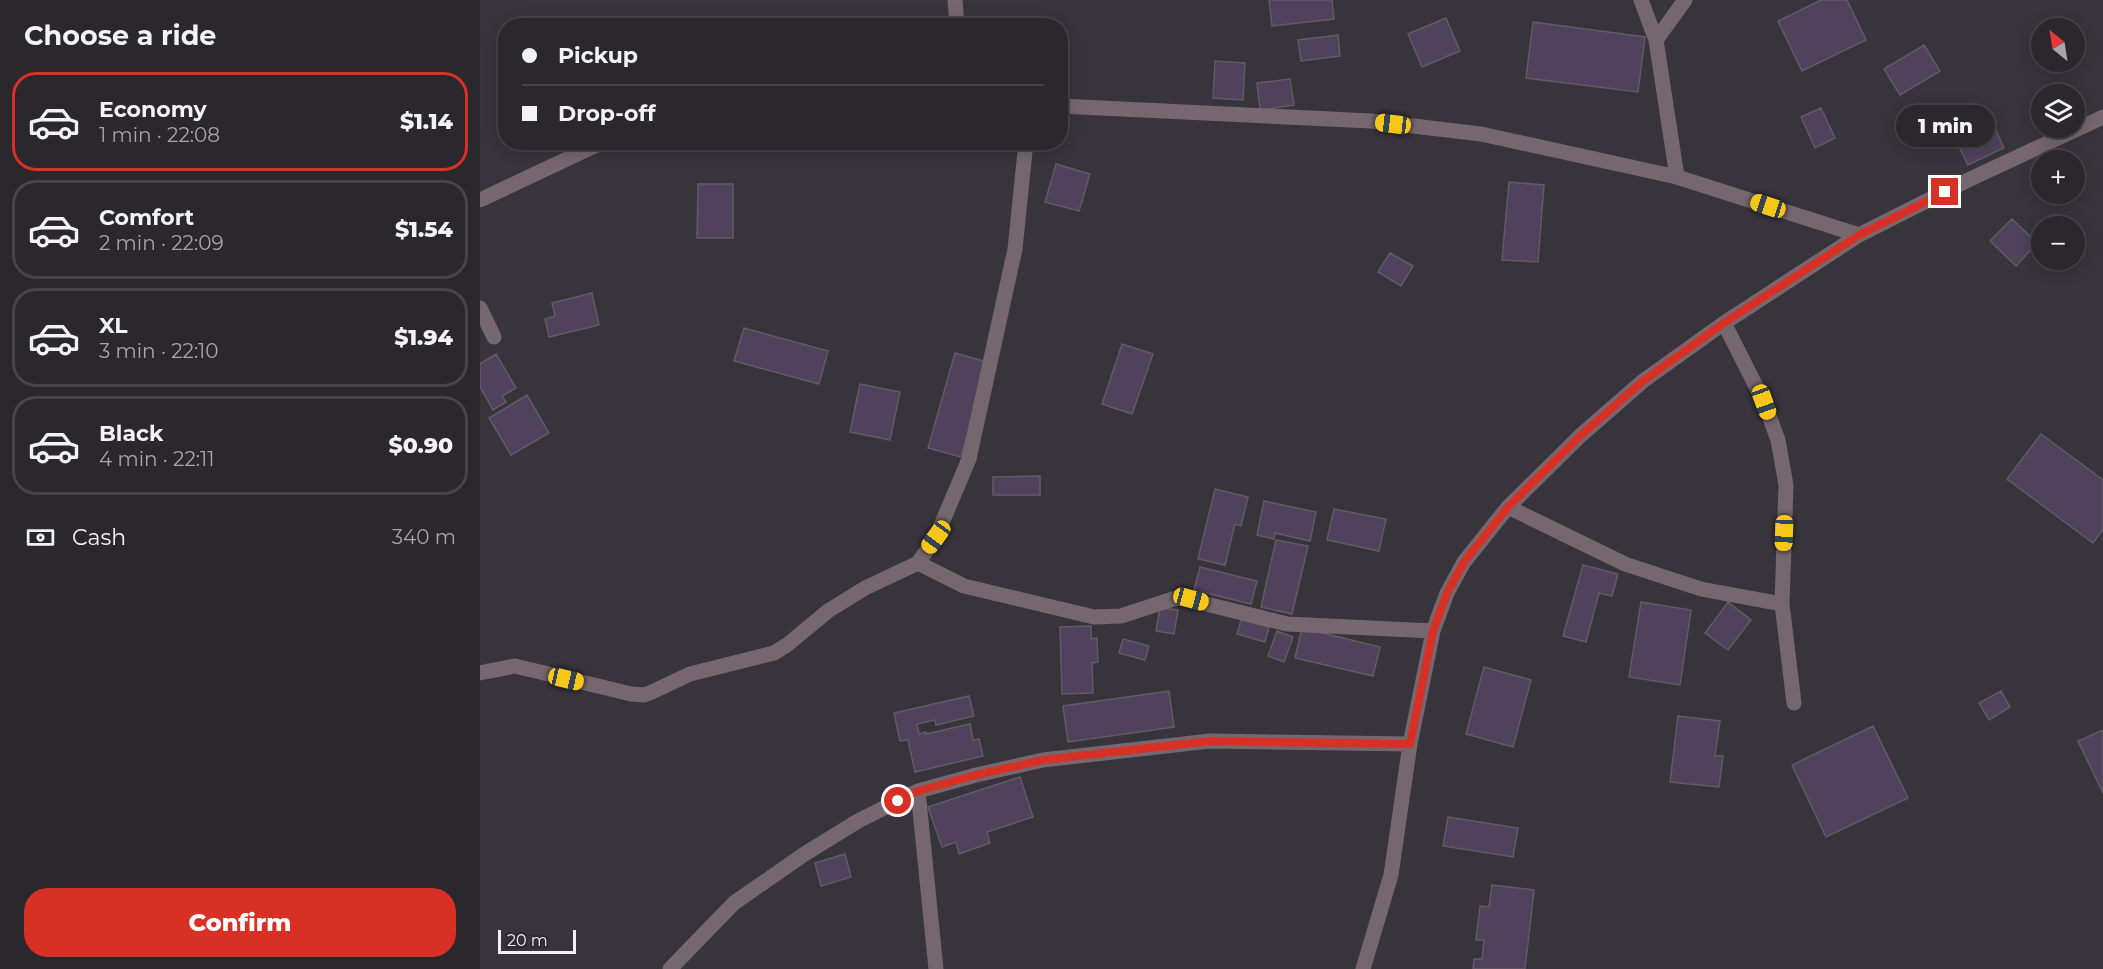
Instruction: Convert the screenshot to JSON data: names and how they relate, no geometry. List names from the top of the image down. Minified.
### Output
{"scale_bar":"20 m","north":"top left","page":{"heading":"Choose a ride","map_buttons":["+","−"],"banner":["Pickup","Drop-off"],"list":[{"name":"Economy","note":"1 min · 22:08","value":"$1.14"},{"name":"Comfort","note":"2 min · 22:09","value":"$1.54"},{"name":"XL","note":"3 min · 22:10","value":"$1.94"},{"name":"Black","note":"4 min · 22:11","value":"$0.90"}],"bubble":"1 min","pay":["Cash","340 m"],"buttons":"Confirm","scale":"20 m"}}
